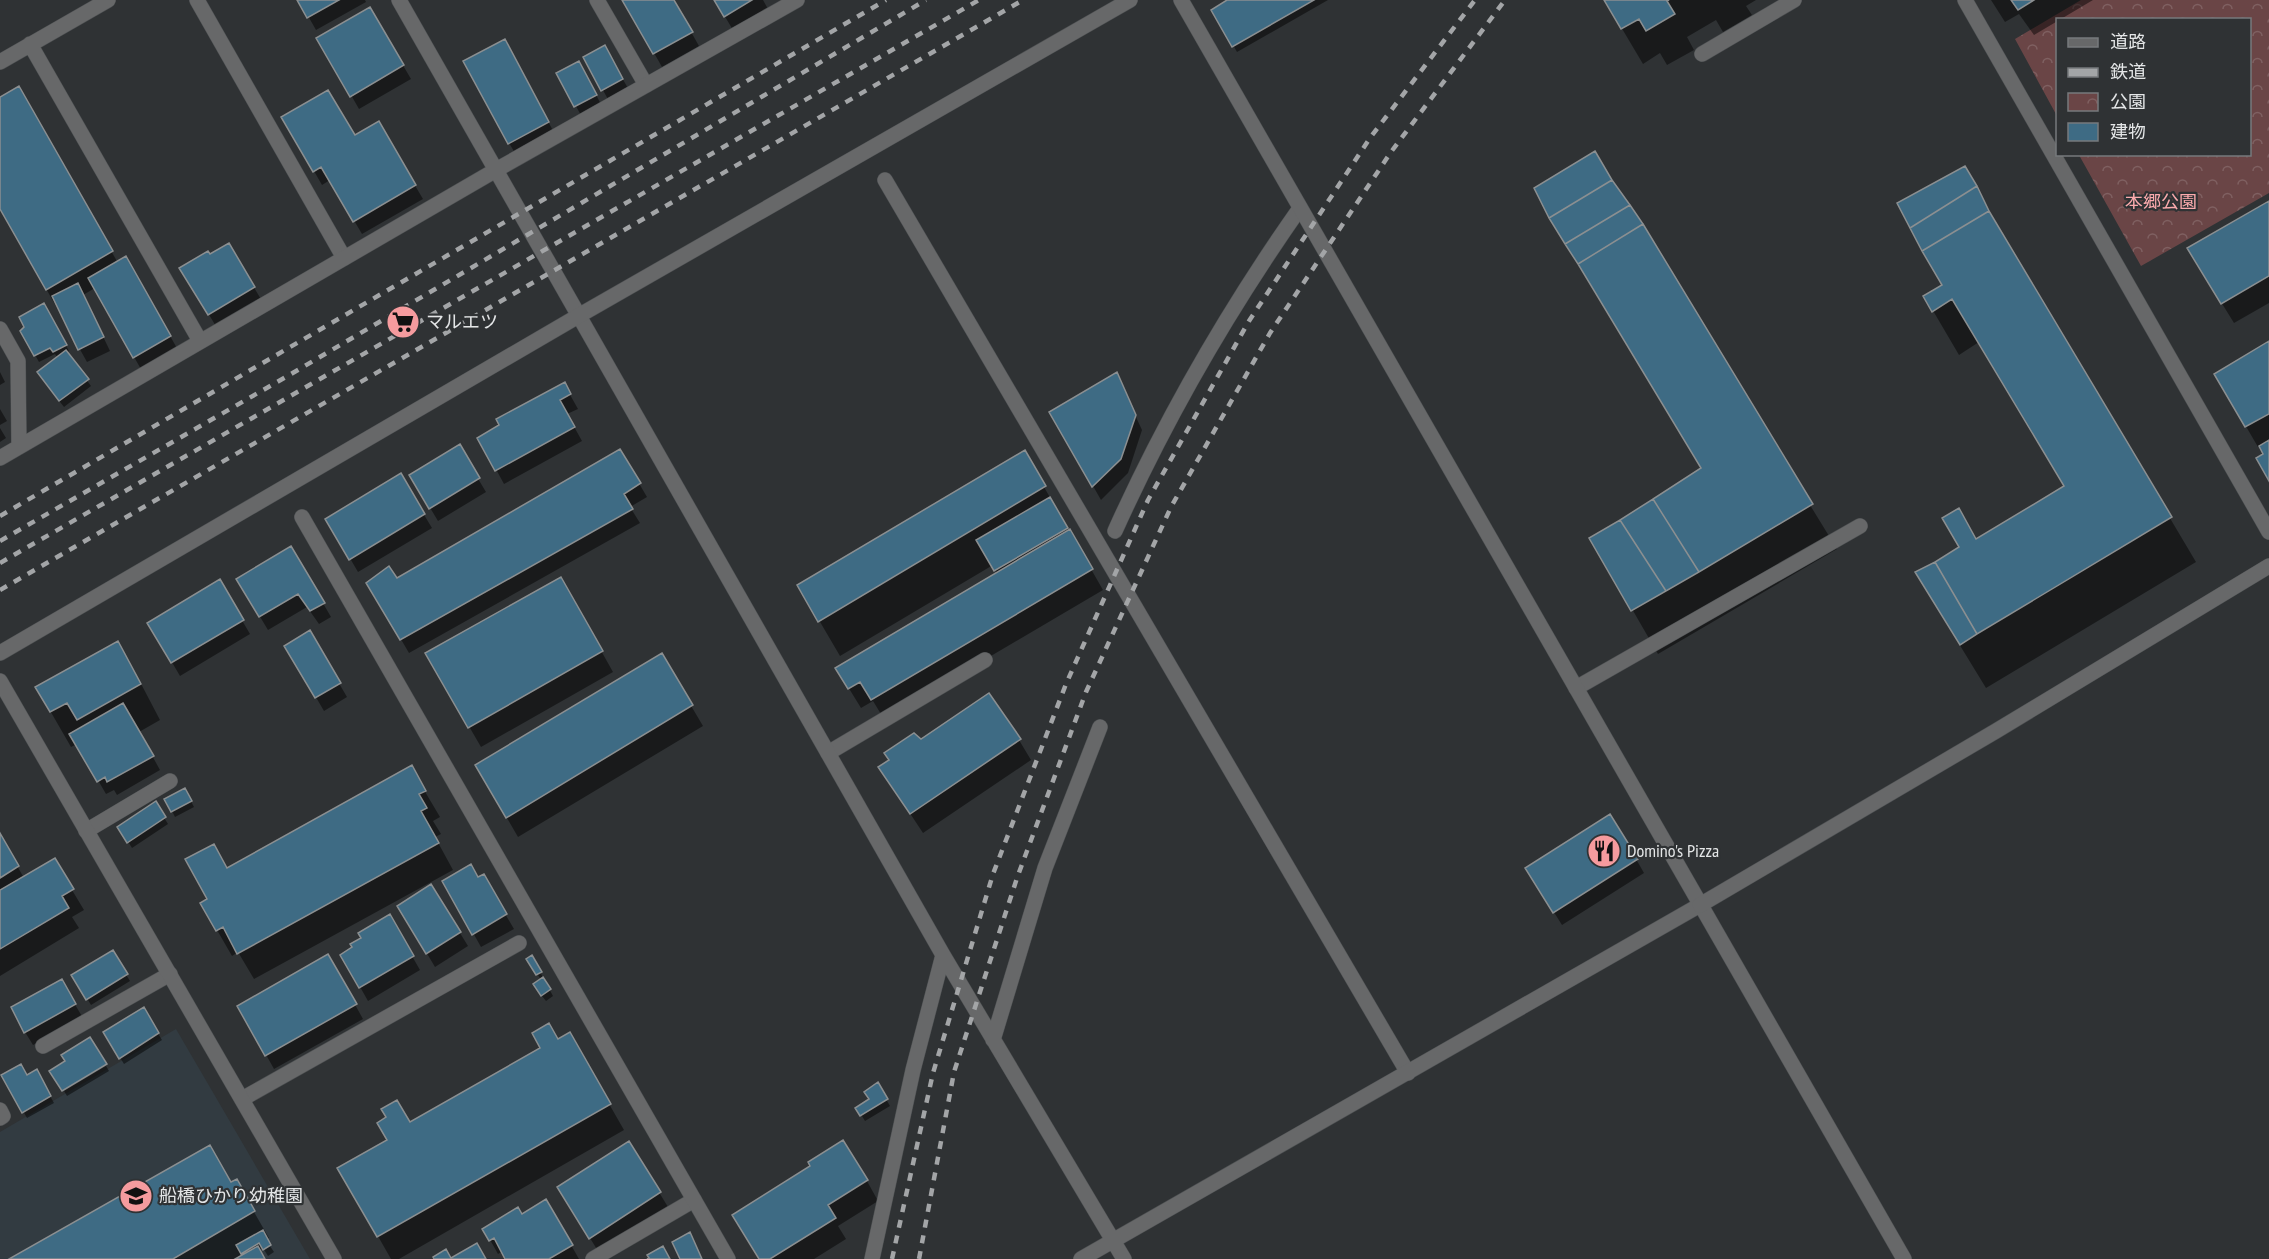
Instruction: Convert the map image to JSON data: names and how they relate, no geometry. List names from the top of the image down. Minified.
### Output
{"parks":["本郷公園"],"places":{"supermarket":["マルエツ"],"restaurant":["Domino's Pizza"],"school or university":["船橋ひかり幼稚園"]},"legend":["道路","鉄道","公園","建物"]}
